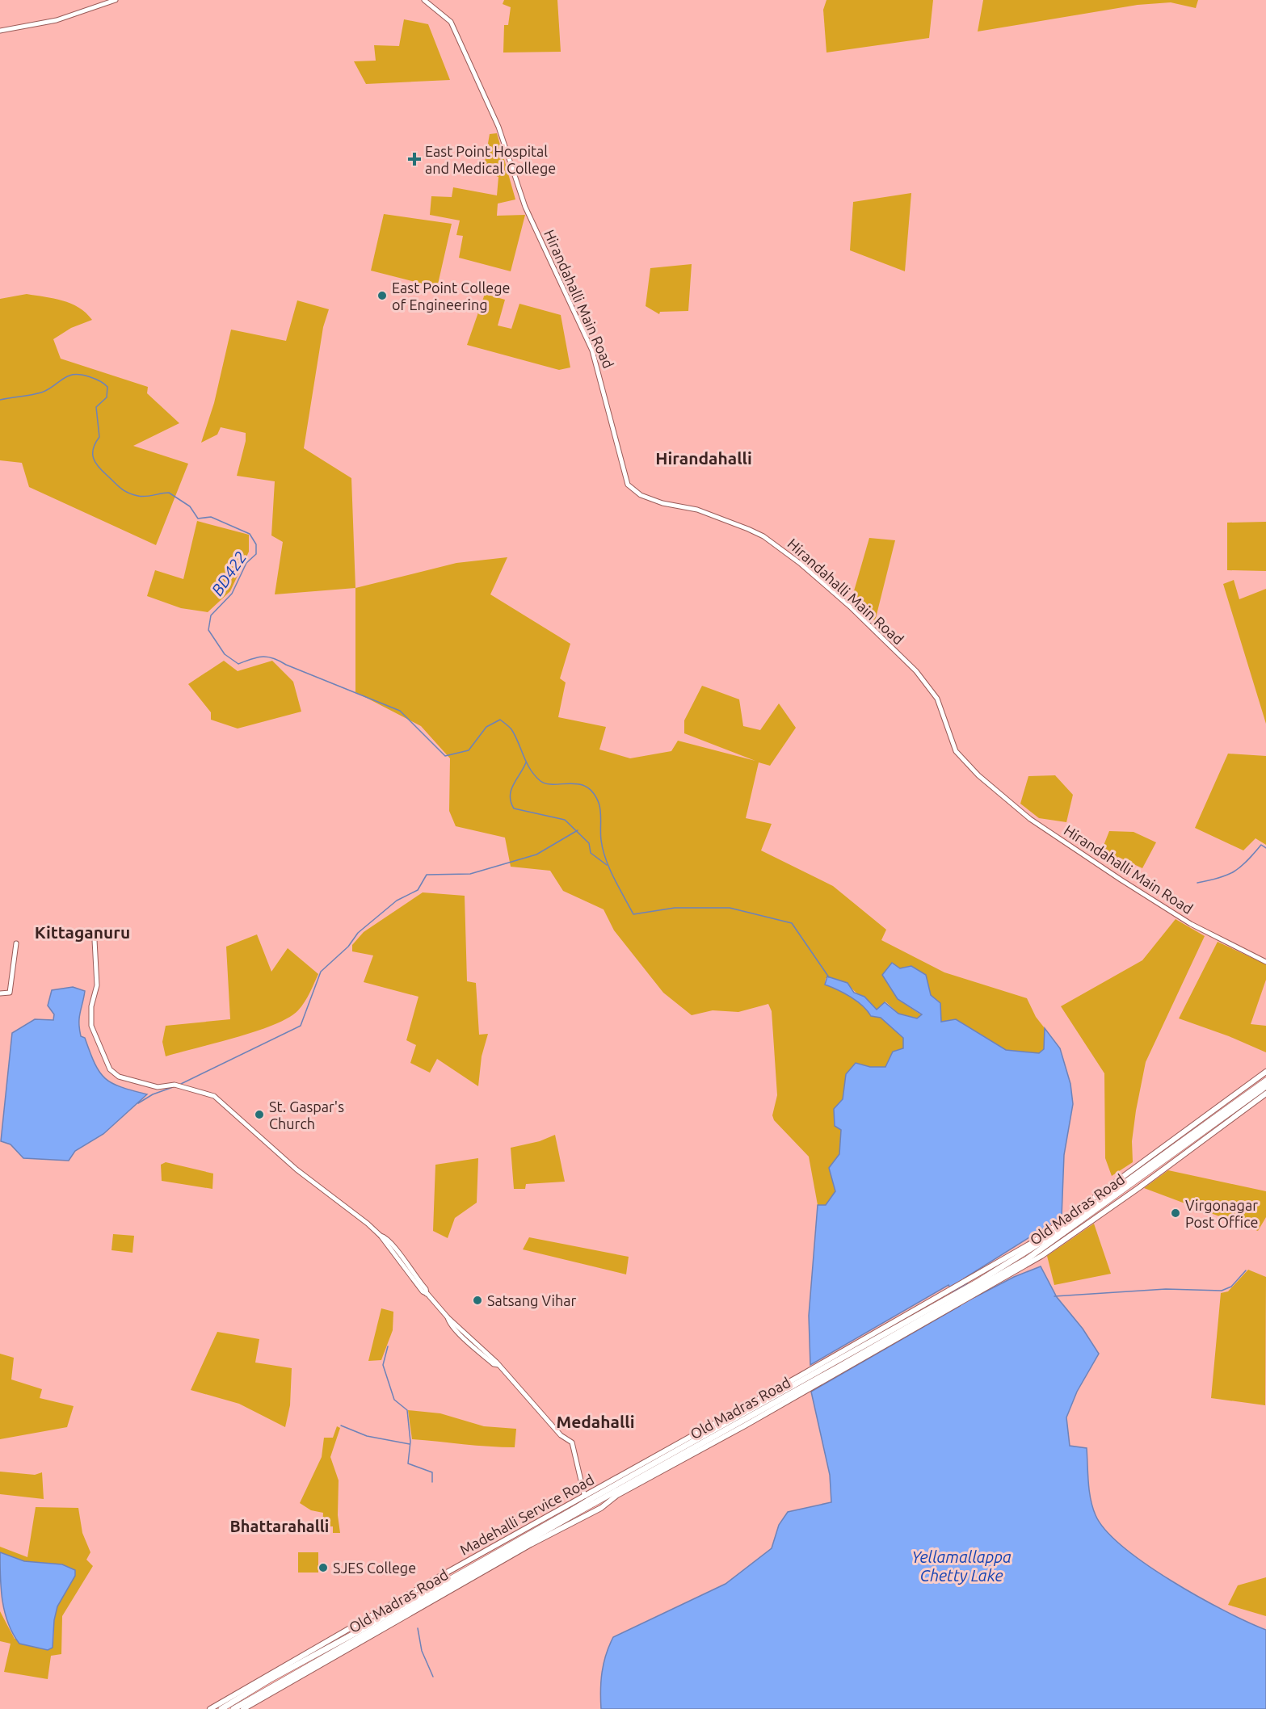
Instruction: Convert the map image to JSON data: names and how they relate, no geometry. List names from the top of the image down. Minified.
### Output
{"streets":{"highway":["Old Madras Road"],"main road":["Hirandahalli Main Road","Madehalli Service Road"]},"crossings":[["Old Madras Road","Madehalli Service Road"]],"districts":["Hirandahalli","Kittaganuru","Medahalli","Bhattarahalli"],"water":["BD422","Yellamallappa Chetty Lake"],"places":{"health":["East Point Hospital and Medical College"],"other":["East Point College of Engineering","St. Gaspar's Church","Virgonagar Post Office","Satsang Vihar","SJES College"]}}
